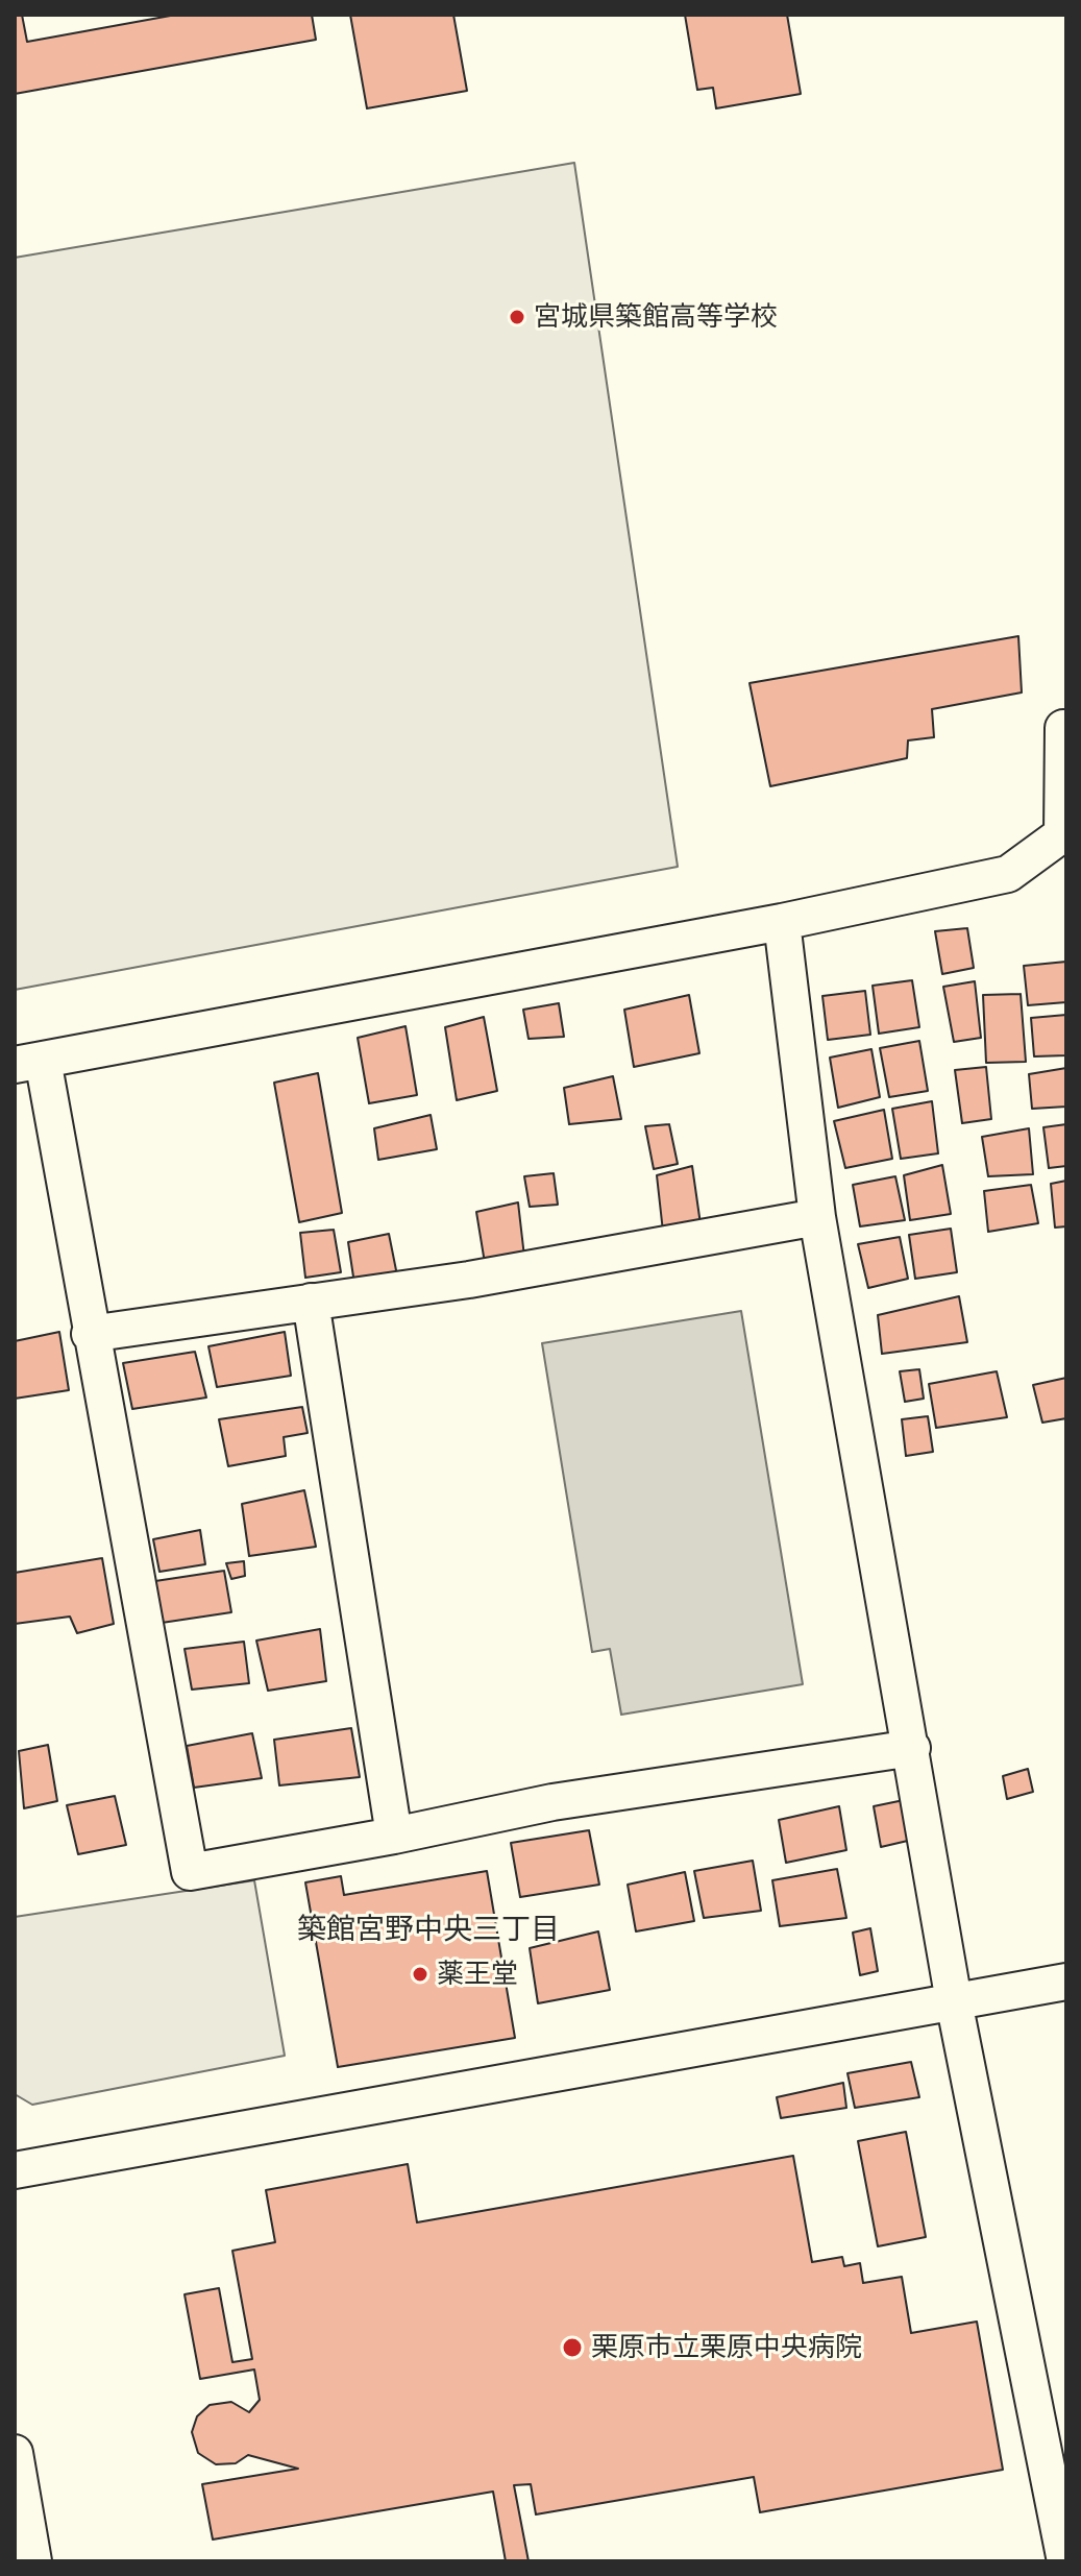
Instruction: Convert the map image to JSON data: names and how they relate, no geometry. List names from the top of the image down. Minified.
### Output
{"districts":["築館宮野中央三丁目"],"places":["宮城県築館高等学校","薬王堂","栗原市立栗原中央病院"]}
